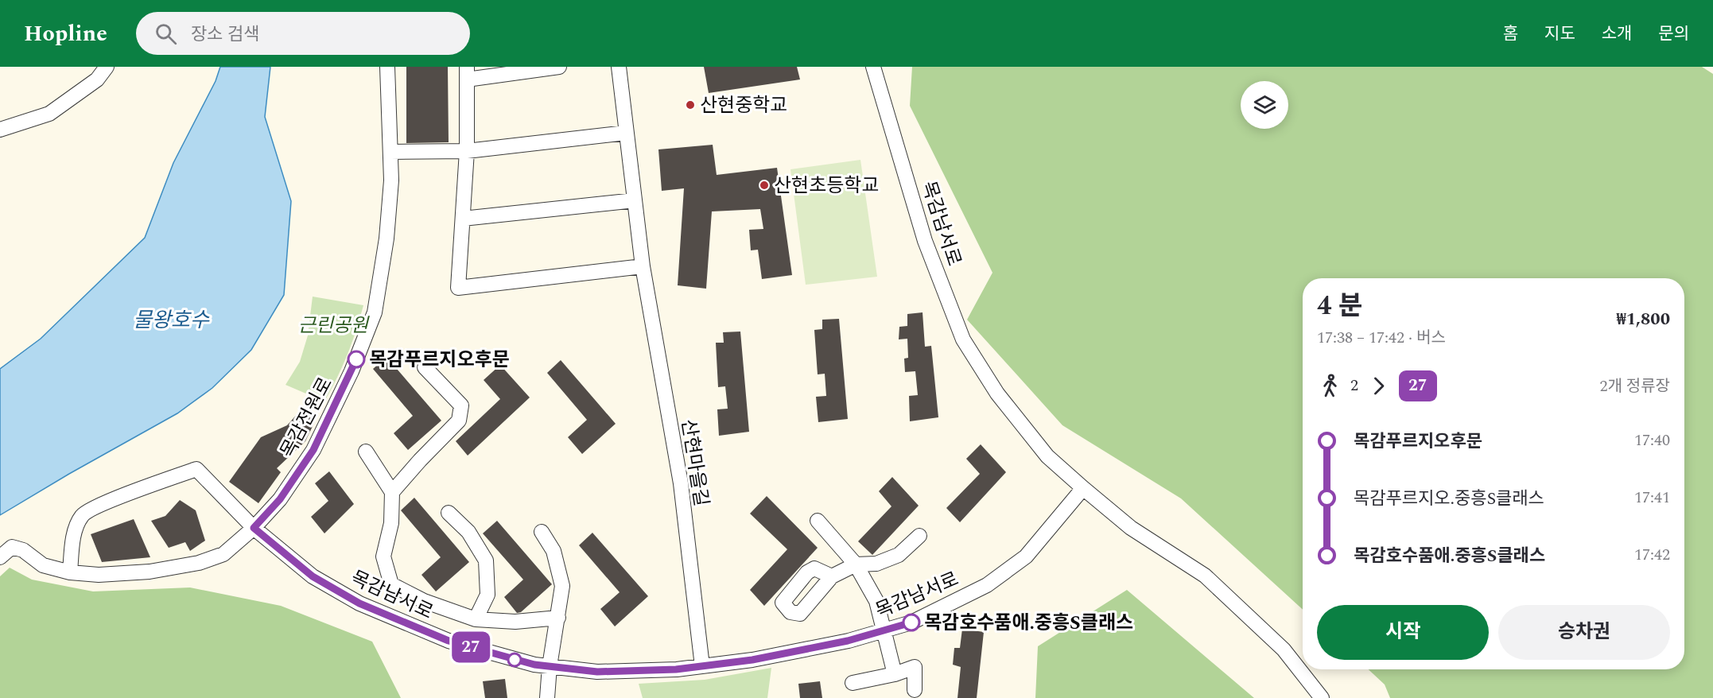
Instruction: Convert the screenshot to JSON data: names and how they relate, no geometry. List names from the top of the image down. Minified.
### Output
{"streets":{"street":["목감남서로","목감전원로","산현마을길"]},"crossings":[["목감남서로","목감전원로"],["목감남서로","산현마을길"]],"water":["물왕호수"],"parks":["근린공원"],"places":["산현중학교","산현초등학교","목감푸르지오후문","목감호수품애.중흥S클래스"],"lines":["bus line 27"],"page":{"header":"Hopline","search":"장소 검색","nav":["홈","지도","소개","문의"],"on_map":"27","heading":["4 분","17:38 – 17:42 · 버스","₩1,800"],"legs":["2","27","2개 정류장"],"list":[{"name":"목감푸르지오후문","value":"17:40"},{"name":"목감푸르지오.중흥S클래스","value":"17:41"},{"name":"목감호수품애.중흥S클래스","value":"17:42"}],"buttons":["시작","승차권"]}}
